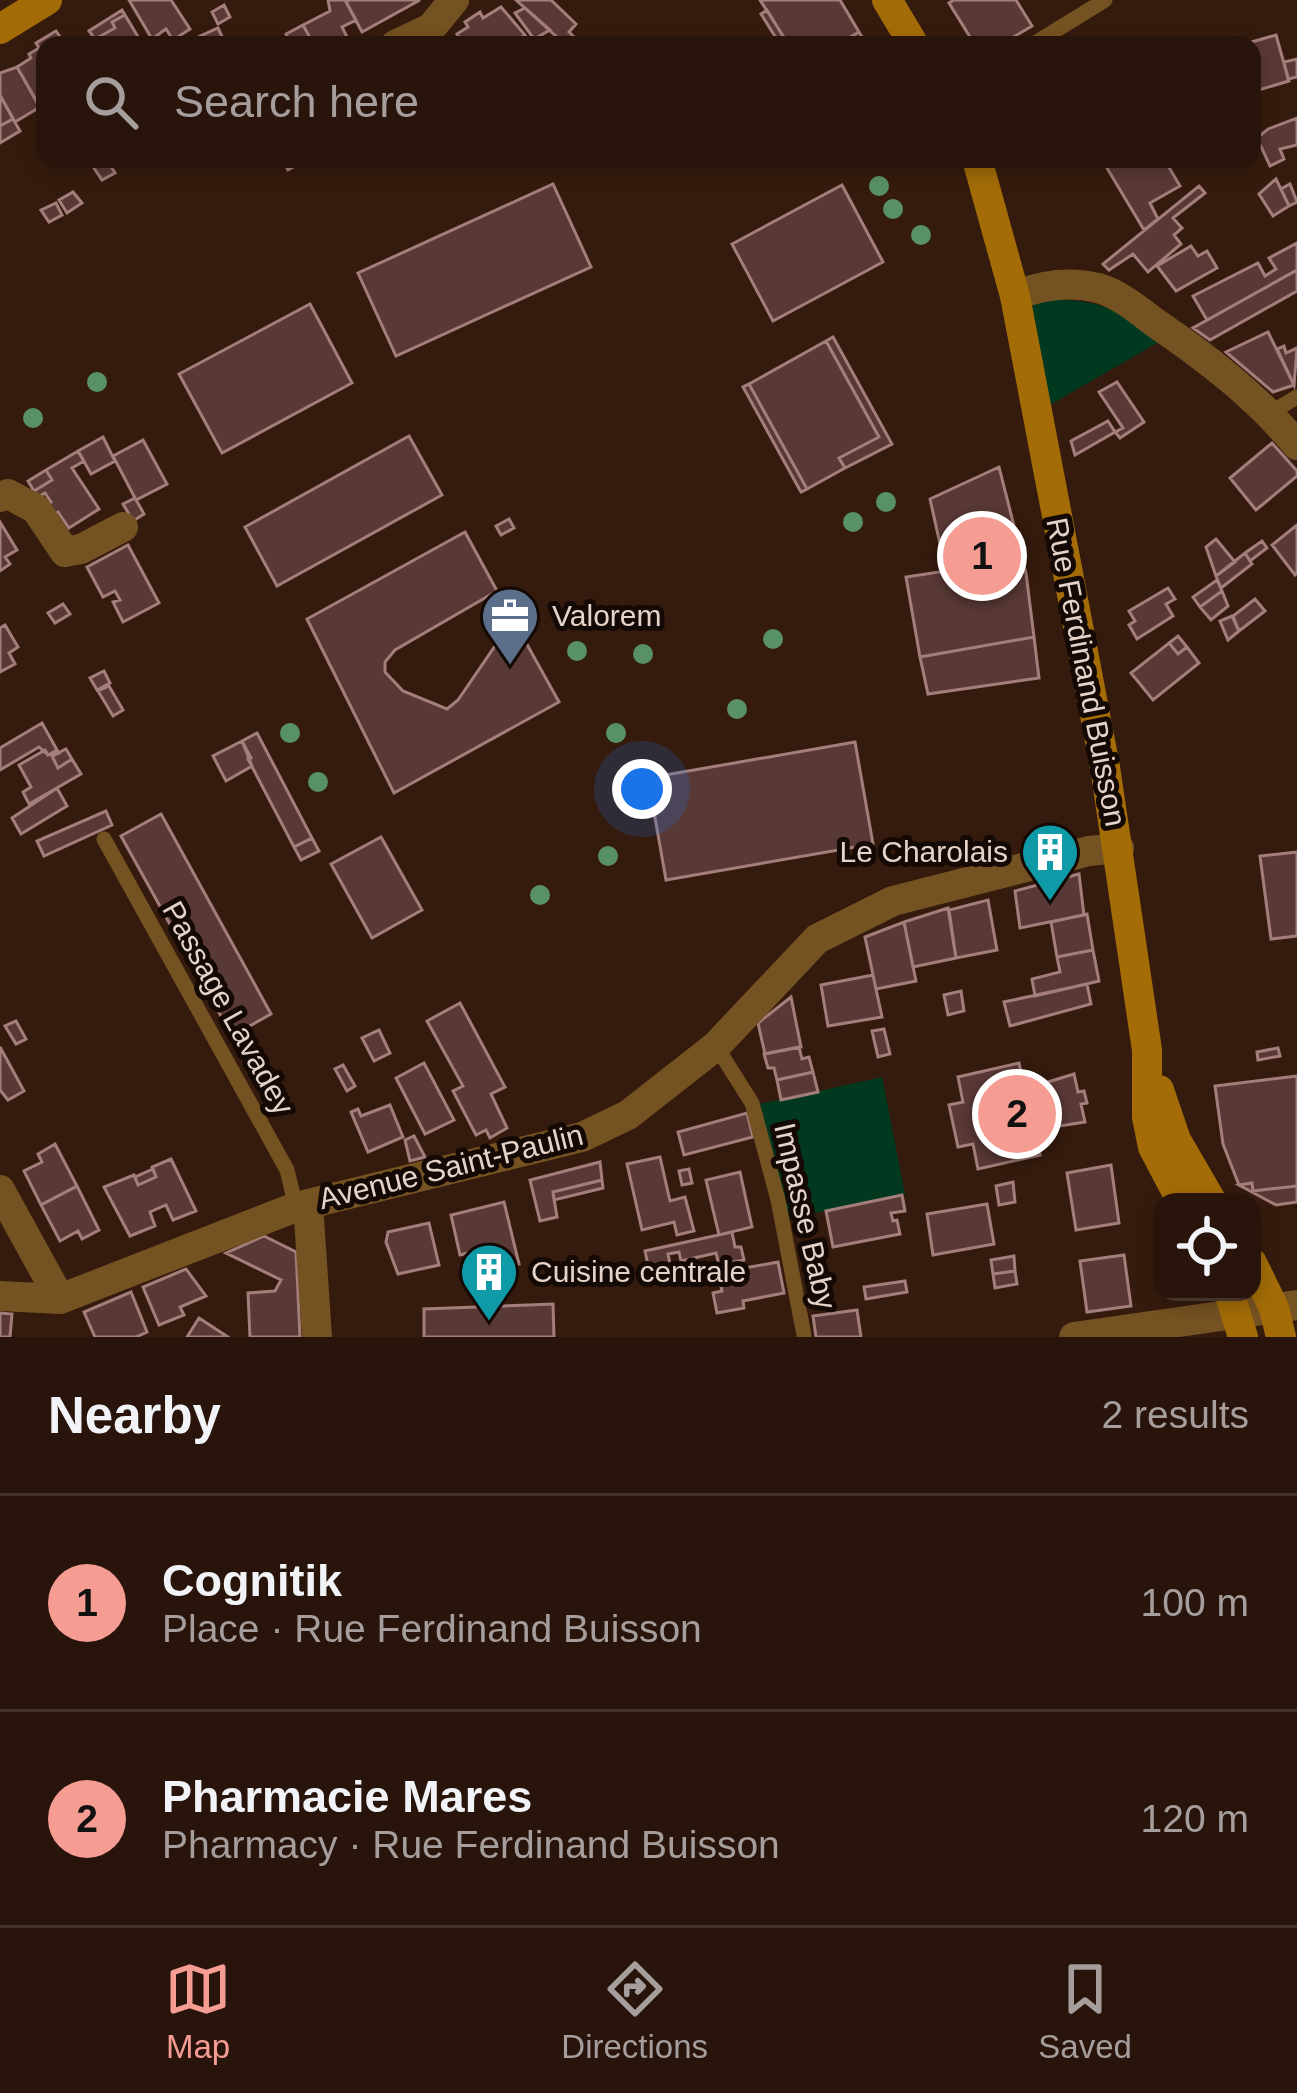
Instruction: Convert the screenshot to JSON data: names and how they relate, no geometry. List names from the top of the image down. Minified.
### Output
{"streets":{"street":["Rue Ferdinand Buisson","Avenue Saint-Paulin"],"lane":["Passage Lavadey","Impasse Baby"]},"crossings":[["Rue Ferdinand Buisson","Avenue Saint-Paulin"],["Passage Lavadey","Avenue Saint-Paulin"],["Avenue Saint-Paulin","Impasse Baby"]],"places":{"office":["Valorem"],"building":["Le Charolais","Cuisine centrale"]},"page":{"search":"Search here","pins":["1","2"],"heading":["Nearby","2 results"],"list":[{"mark":"1","name":"Cognitik","note":"Place · Rue Ferdinand Buisson","value":"100 m"},{"mark":"2","name":"Pharmacie Mares","note":"Pharmacy · Rue Ferdinand Buisson","value":"120 m"}],"nav":["Map","Directions","Saved"]}}
